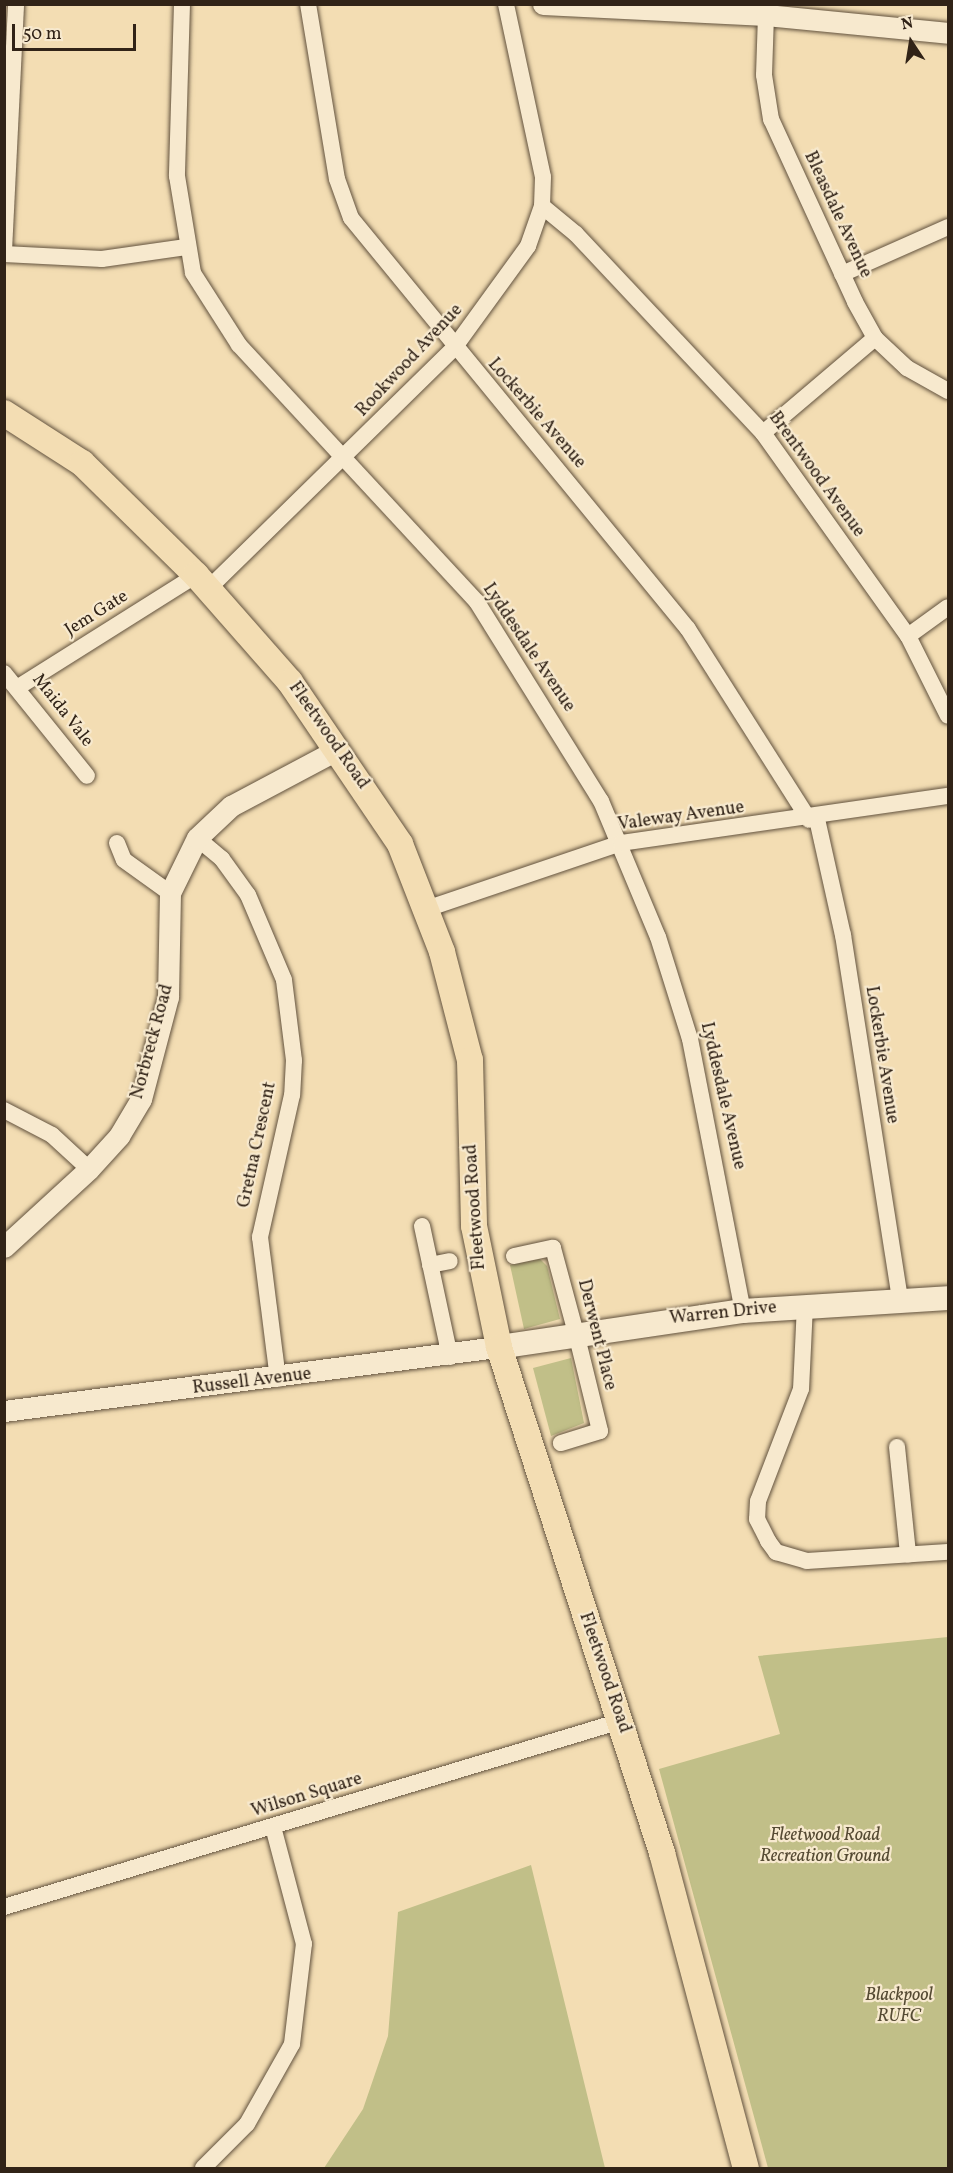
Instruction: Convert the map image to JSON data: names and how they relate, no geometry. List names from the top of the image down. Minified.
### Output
{"streets":{"main road":["Fleetwood Road","Warren Drive"],"street":["Bleasdale Avenue","Rookwood Avenue","Lockerbie Avenue","Brentwood Avenue","Jem Gate","Lyddesdale Avenue","Maida Vale","Valeway Avenue","Norbreck Road","Gretna Crescent","Derwent Place","Russell Avenue","Wilson Square"]},"crossings":[["Rookwood Avenue","Lockerbie Avenue"],["Rookwood Avenue","Brentwood Avenue"],["Rookwood Avenue","Jem Gate"],["Rookwood Avenue","Lyddesdale Avenue"],["Rookwood Avenue","Fleetwood Road"],["Lockerbie Avenue","Valeway Avenue"],["Lockerbie Avenue","Warren Drive"],["Jem Gate","Maida Vale"],["Jem Gate","Fleetwood Road"],["Lyddesdale Avenue","Valeway Avenue"],["Lyddesdale Avenue","Warren Drive"],["Fleetwood Road","Valeway Avenue"],["Fleetwood Road","Norbreck Road"],["Fleetwood Road","Warren Drive"],["Fleetwood Road","Russell Avenue"],["Fleetwood Road","Wilson Square"],["Norbreck Road","Gretna Crescent"],["Gretna Crescent","Russell Avenue"],["Warren Drive","Derwent Place"],["Warren Drive","Russell Avenue"]],"parks":["Fleetwood Road Recreation Ground","Blackpool RUFC"],"scale_bar":"50 m","north":"top"}
